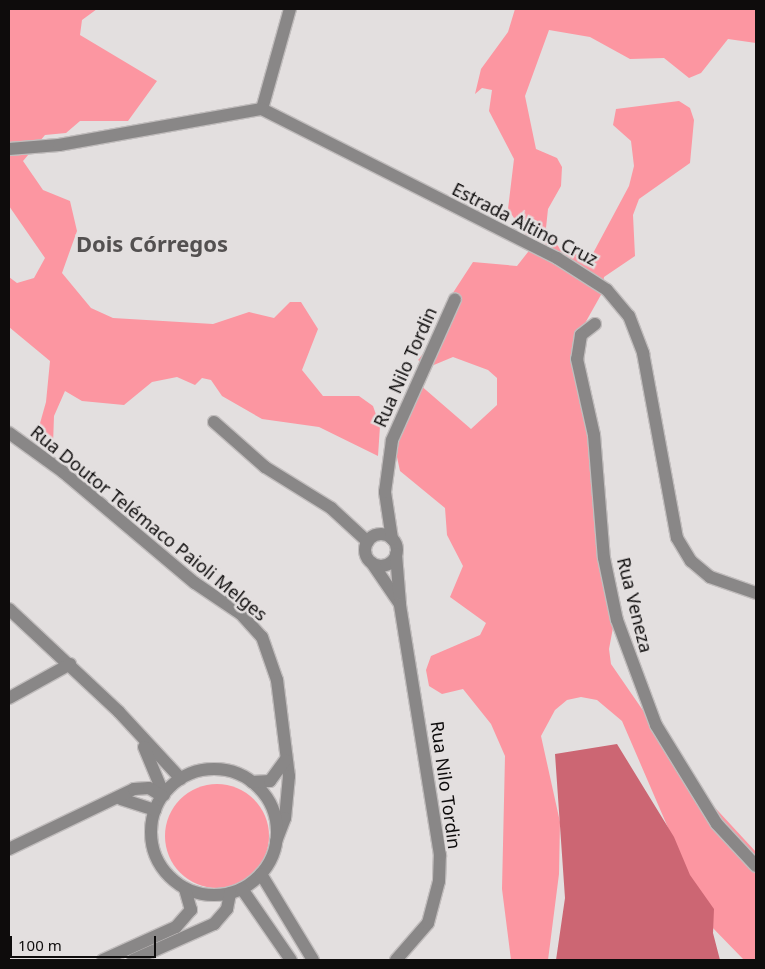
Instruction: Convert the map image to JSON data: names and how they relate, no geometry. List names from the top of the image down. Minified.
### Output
{"streets":{"street":["Estrada Altino Cruz","Rua Nilo Tordin","Rua Doutor Telémaco Paioli Melges","Rua Veneza"]},"districts":["Dois Córregos"],"scale_bar":"100 m"}
